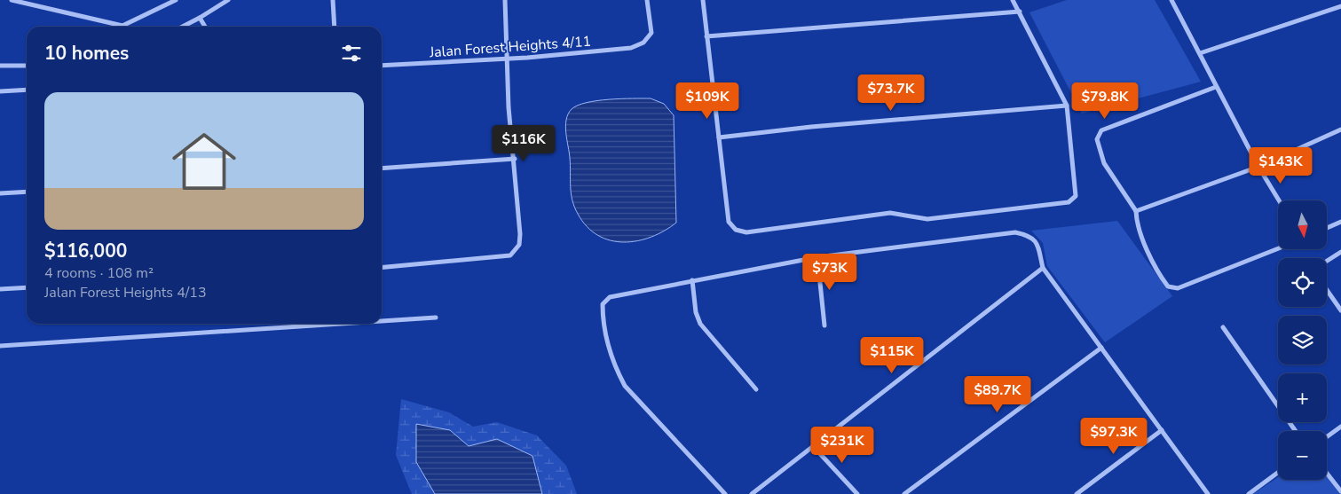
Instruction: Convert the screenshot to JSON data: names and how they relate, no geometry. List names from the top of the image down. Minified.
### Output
{"streets":{"street":["Jalan Forest Heights 4/11"]},"north":"bottom","page":{"heading":"10 homes","price":["$73.7K","$109K","$79.8K","$116K","$143K","$73K","$115K","$89.7K","$97.3K","$231K"],"list":[{"name":"$116,000","note":"4 rooms · 108 m² · Jalan Forest Heights 4/13"}],"map_buttons":["+","−"]}}
